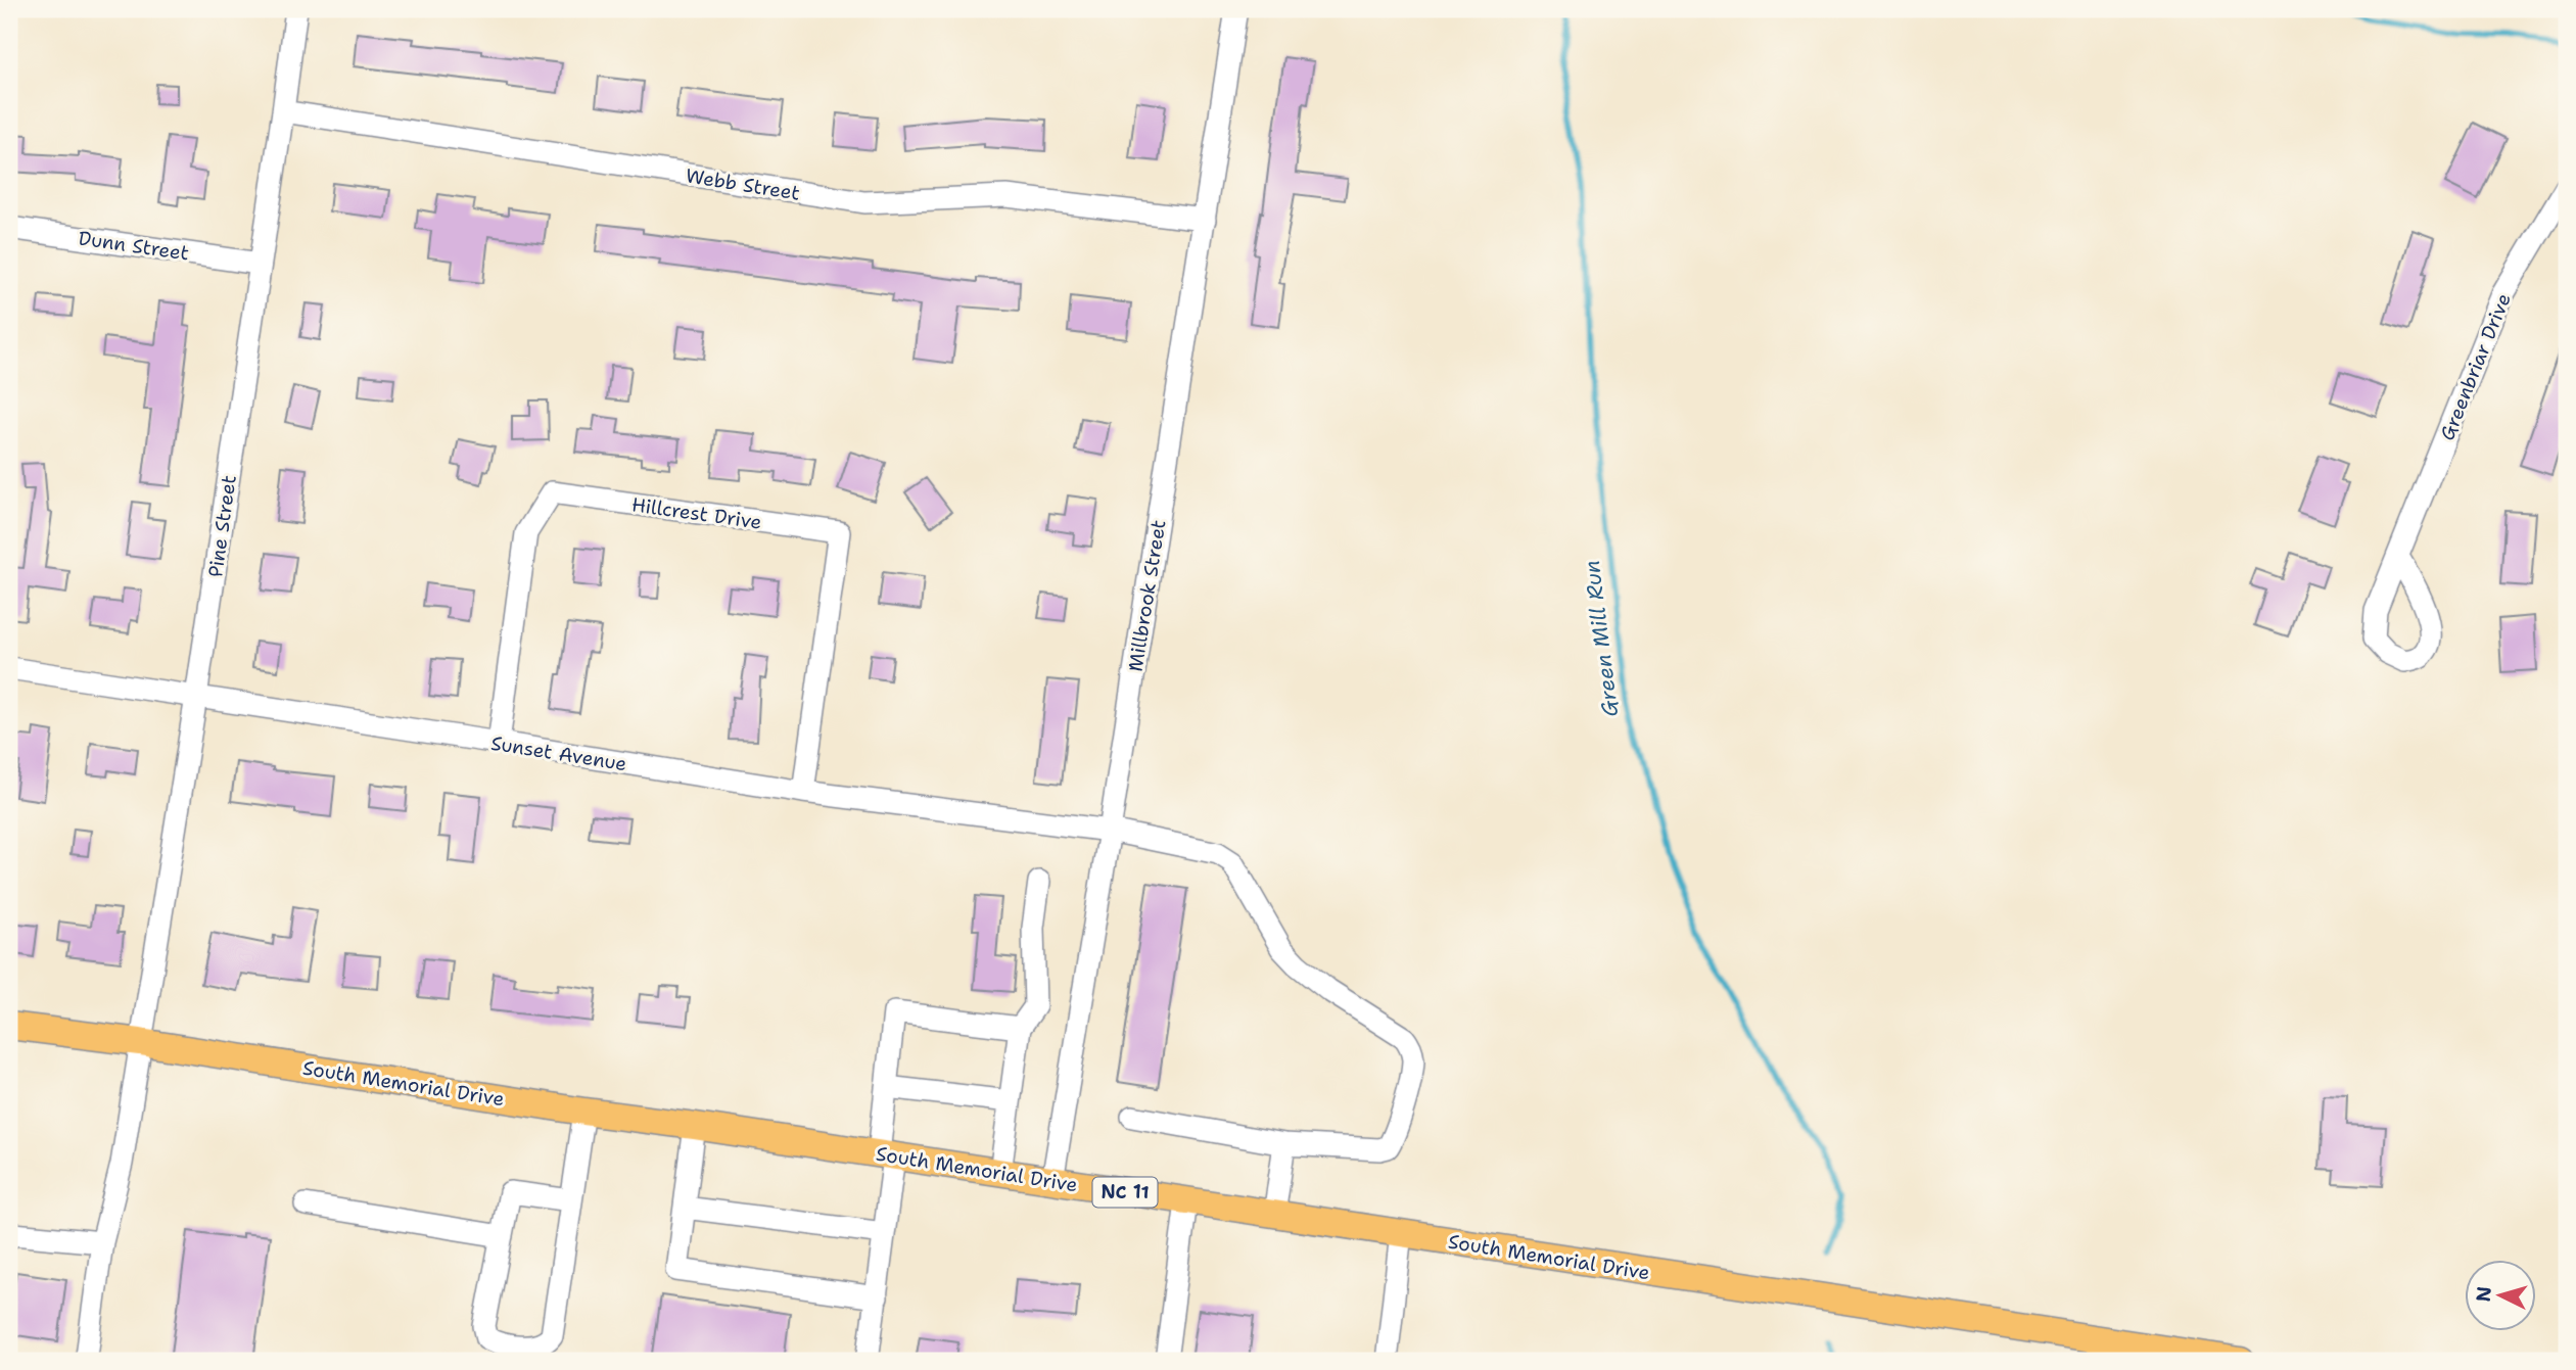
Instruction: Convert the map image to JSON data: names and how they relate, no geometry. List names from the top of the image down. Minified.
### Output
{"streets":{"main road":["South Memorial Drive","NC 11"],"street":["Webb Street","Dunn Street","Greenbriar Drive","Hillcrest Drive","Pine Street","Millbrook Street","Sunset Avenue"]},"crossings":[["Webb Street","Pine Street"],["Webb Street","Millbrook Street"],["Dunn Street","Pine Street"],["Hillcrest Drive","Sunset Avenue"],["Pine Street","Sunset Avenue"],["Pine Street","South Memorial Drive"],["Millbrook Street","Sunset Avenue"],["Millbrook Street","South Memorial Drive"]],"water":["Green Mill Run"],"north":"left"}
